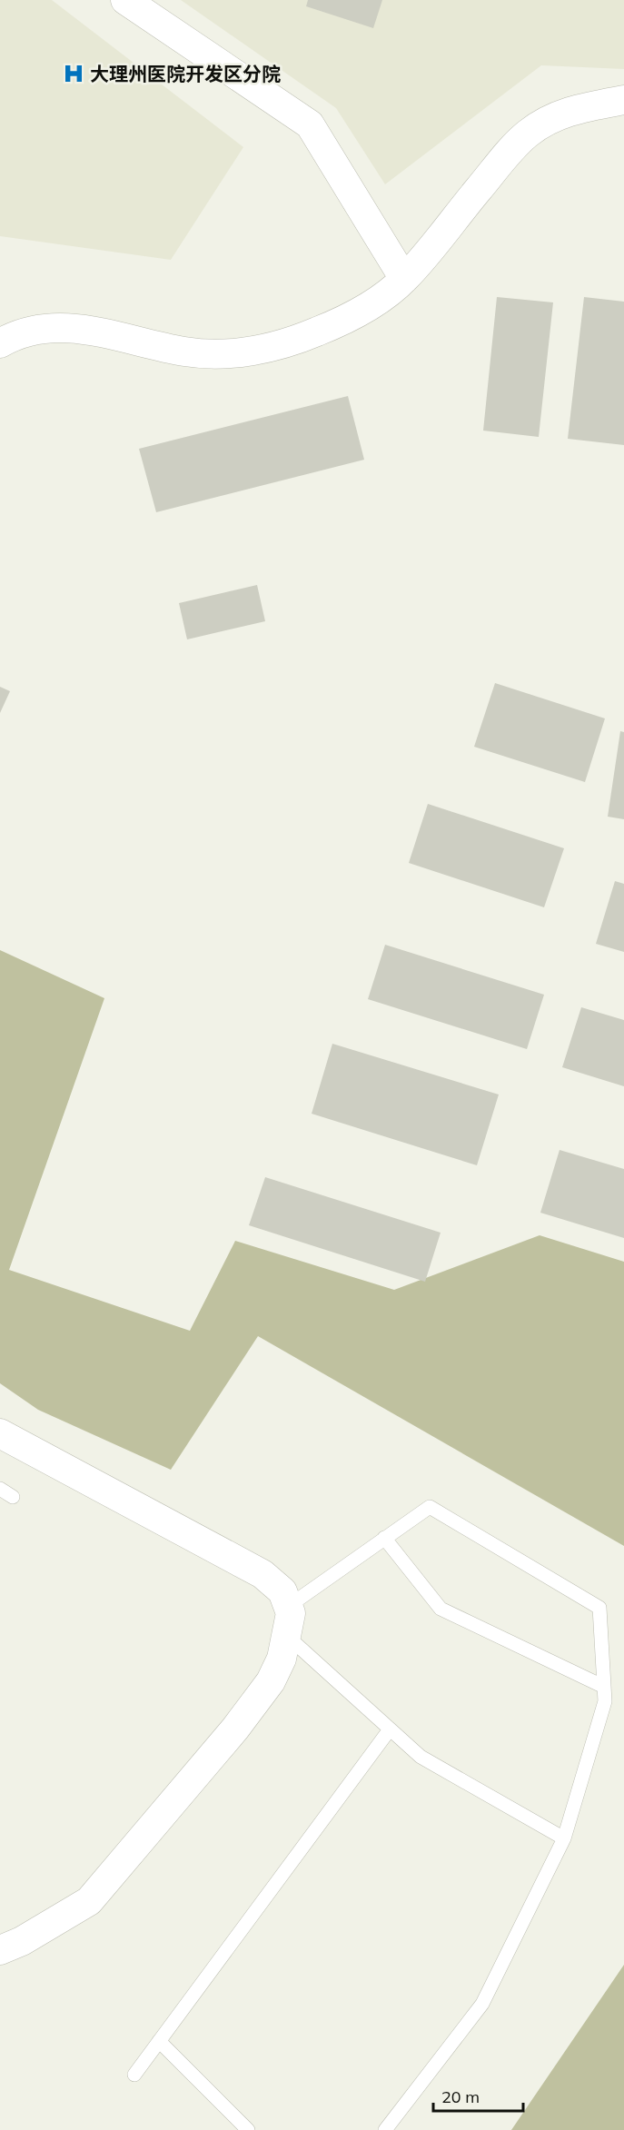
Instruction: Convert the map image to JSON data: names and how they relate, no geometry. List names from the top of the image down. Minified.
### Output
{"places":{"hospital":["大理州医院开发区分院"]},"scale_bar":"20 m"}
